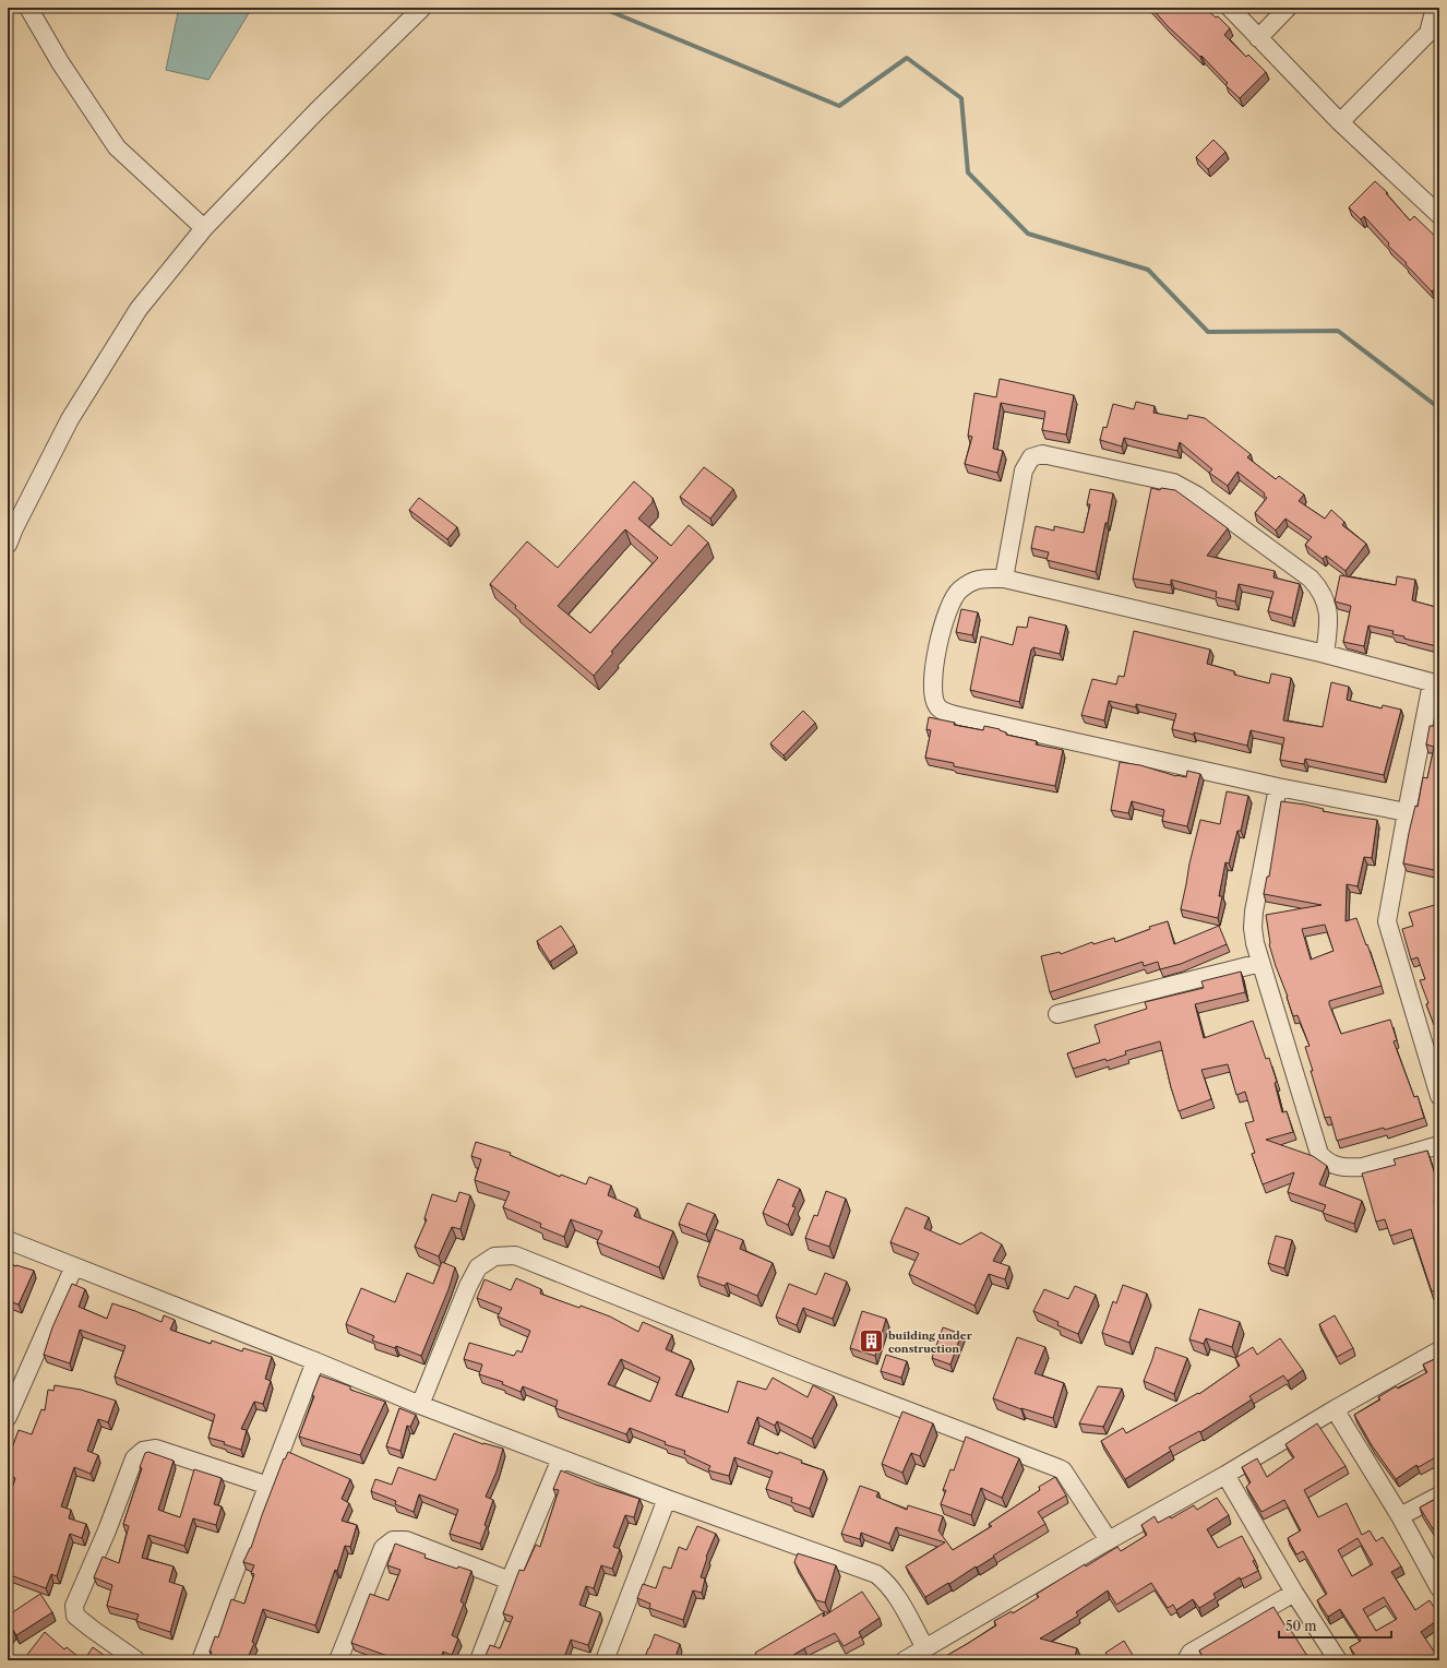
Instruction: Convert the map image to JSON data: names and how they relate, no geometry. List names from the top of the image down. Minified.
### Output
{"places":{"building":["building under construction"]},"scale_bar":"50 m"}
